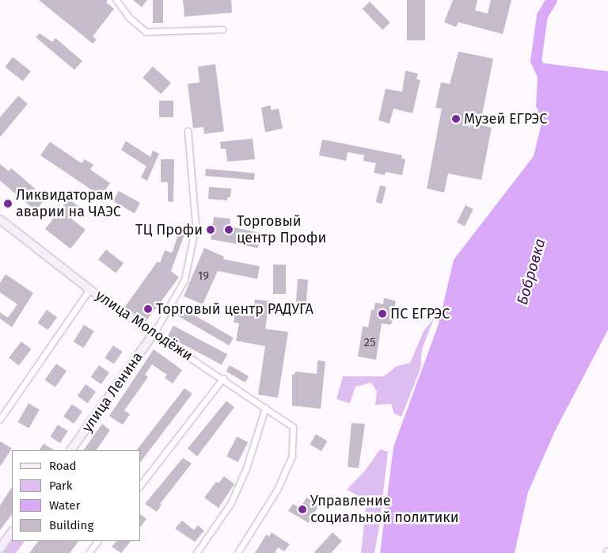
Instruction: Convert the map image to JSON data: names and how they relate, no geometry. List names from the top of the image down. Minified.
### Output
{"streets":{"street":["улица Молодёжи","улица Ленина"]},"crossings":[["улица Молодёжи","улица Ленина"]],"water":["Бобровка"],"places":["Музей ЕГРЭС","Ликвидаторам аварии на ЧАЭС","ТЦ Профи","Торговый центр Профи","Торговый центр РАДУГА","ПС ЕГРЭС","Управление социальной политики"],"house_numbers":["19","25"],"legend":["Road","Park","Water","Building"]}
